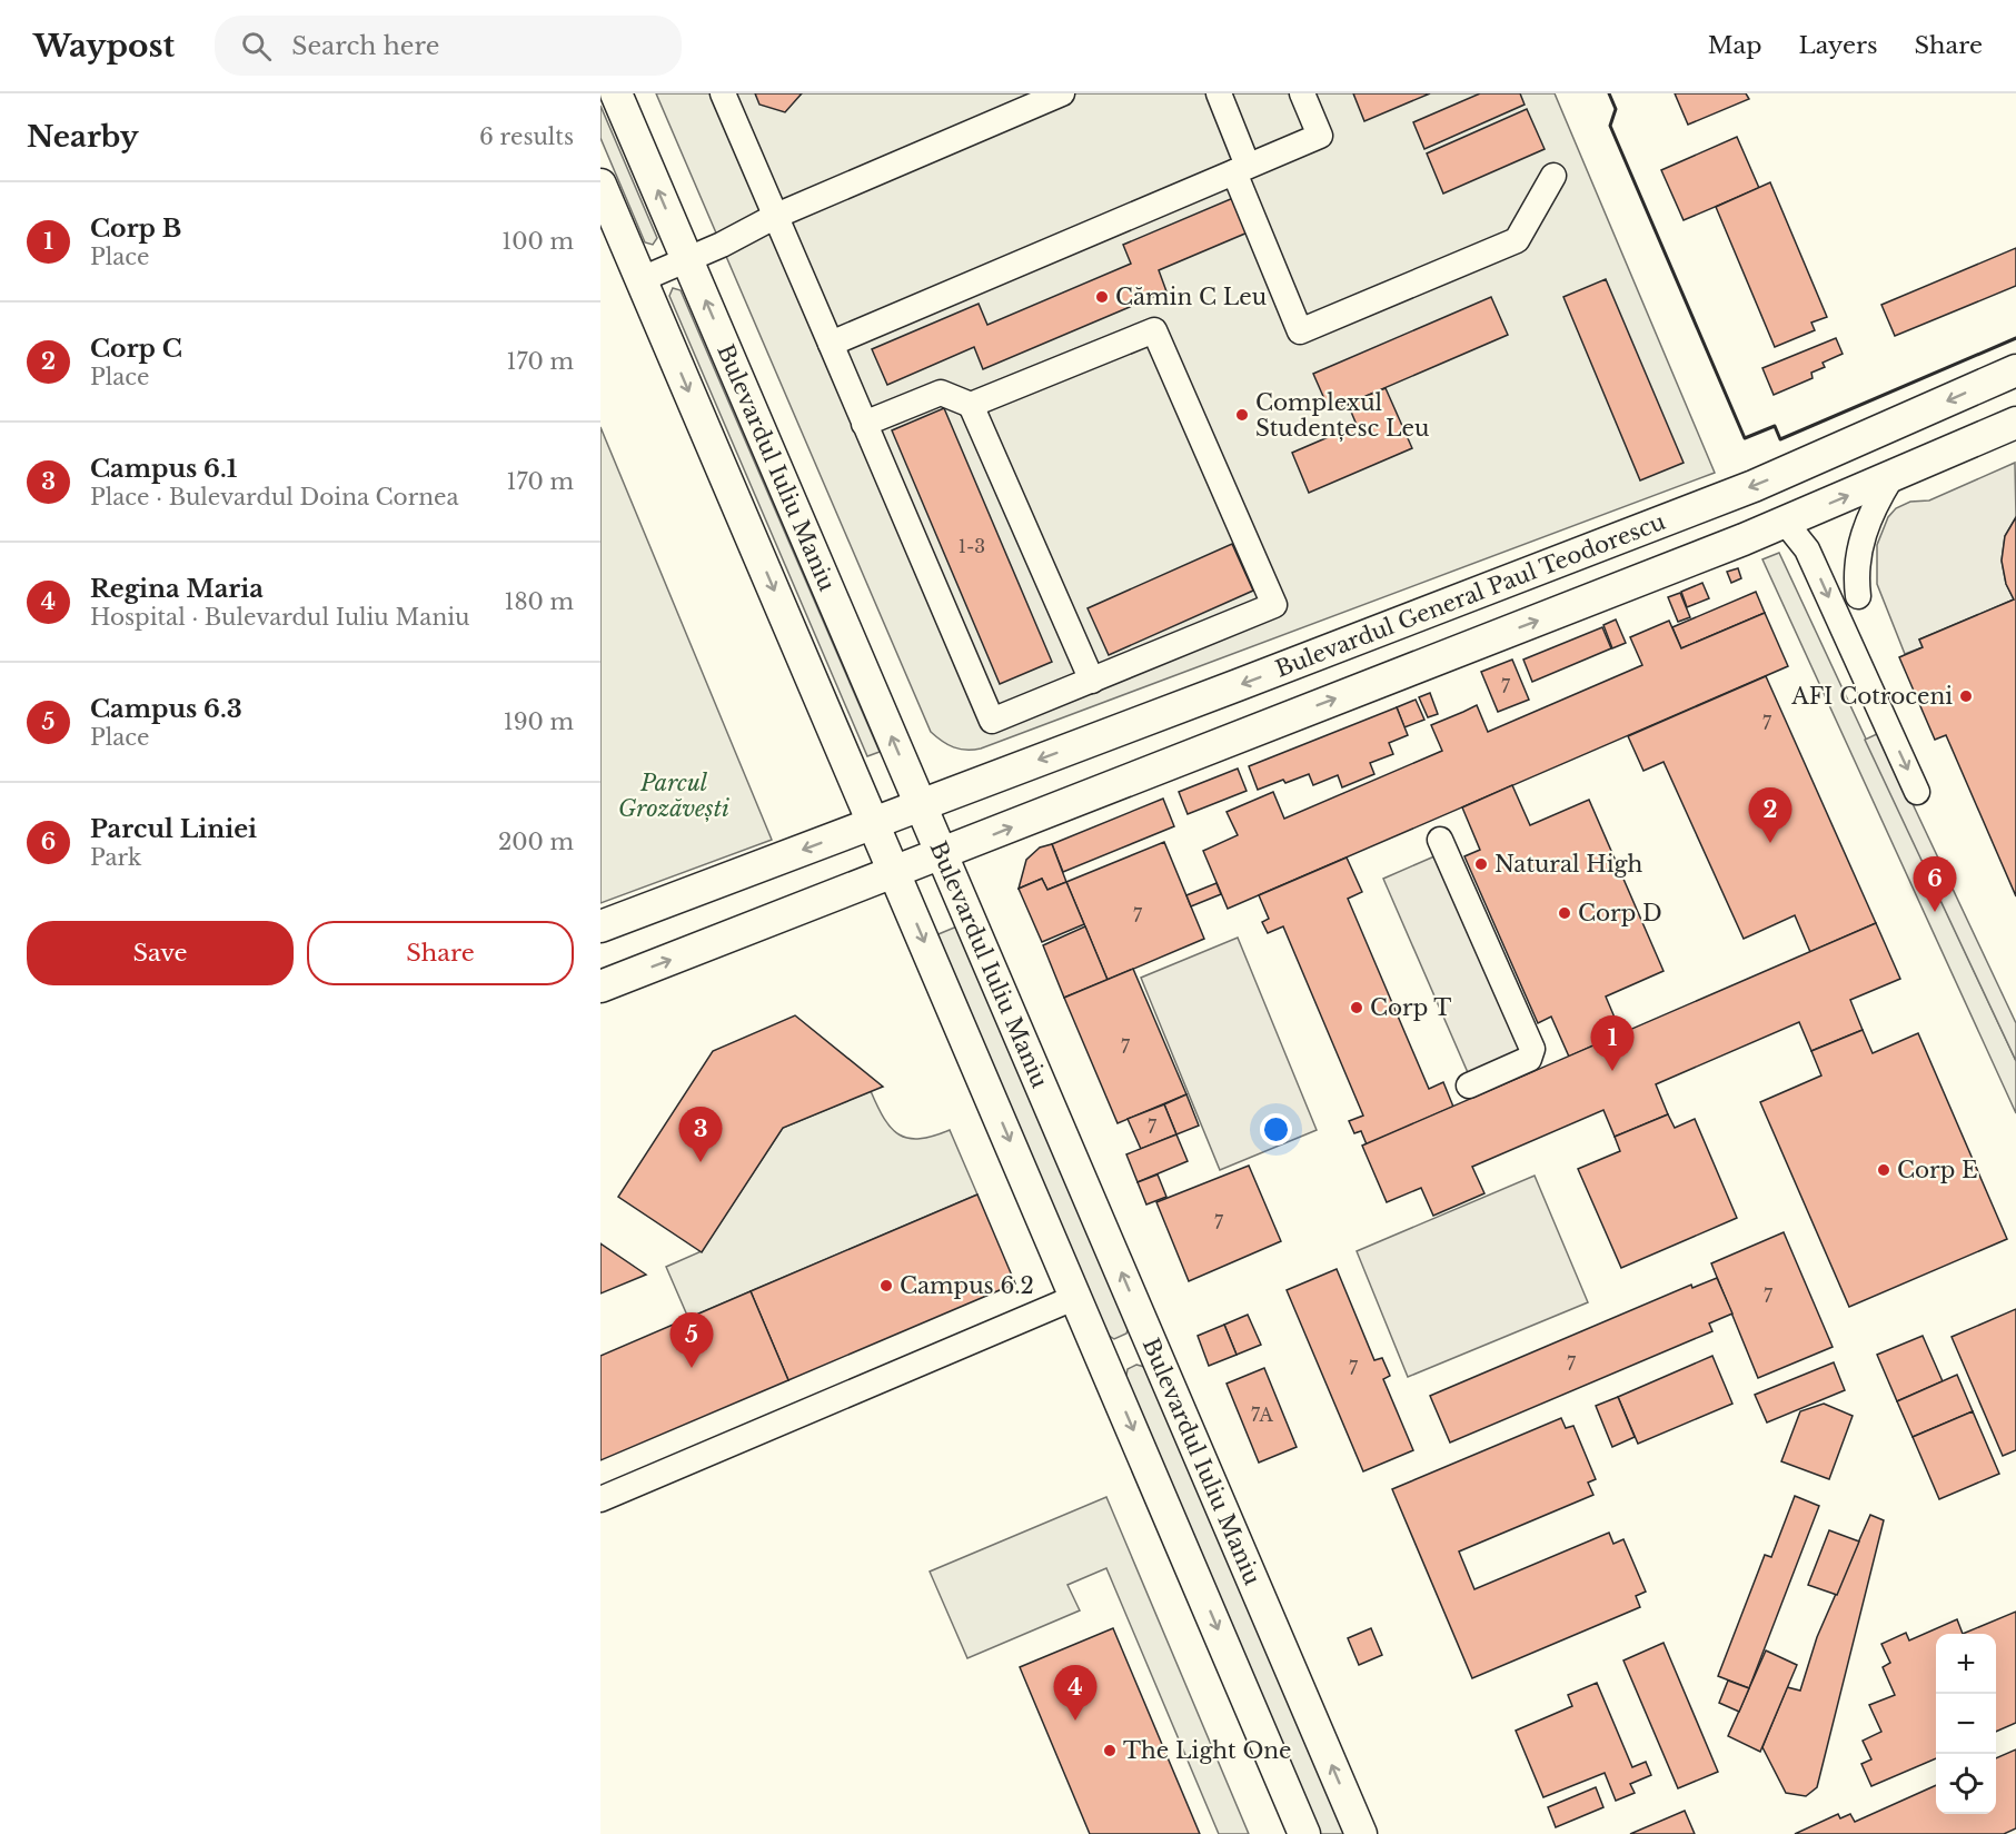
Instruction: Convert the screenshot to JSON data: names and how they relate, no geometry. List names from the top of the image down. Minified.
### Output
{"streets":{"main road":["Bulevardul Iuliu Maniu","Bulevardul General Paul Teodorescu"]},"crossings":[["Bulevardul Iuliu Maniu","Bulevardul General Paul Teodorescu"]],"parks":["Parcul Grozăvești"],"places":["Cămin C Leu","Complexul Studențesc Leu","AFI Cotroceni","Natural High","Corp D","Corp T","Corp E","Campus 6.2","The Light One"],"house_numbers":["1-3","7","7","7","7","7","7","7","7","7","7A"],"page":{"header":"Waypost","search":"Search here","nav":["Map","Layers","Share"],"heading":["Nearby","6 results"],"list":[{"mark":"1","name":"Corp B","note":"Place","value":"100 m"},{"mark":"2","name":"Corp C","note":"Place","value":"170 m"},{"mark":"3","name":"Campus 6.1","note":"Place · Bulevardul Doina Cornea","value":"170 m"},{"mark":"4","name":"Regina Maria","note":"Hospital · Bulevardul Iuliu Maniu","value":"180 m"},{"mark":"5","name":"Campus 6.3","note":"Place","value":"190 m"},{"mark":"6","name":"Parcul Liniei","note":"Park","value":"200 m"}],"pins":["2","6","1","3","5","4"],"buttons":["Save","Share"],"map_buttons":["+","−"]}}
